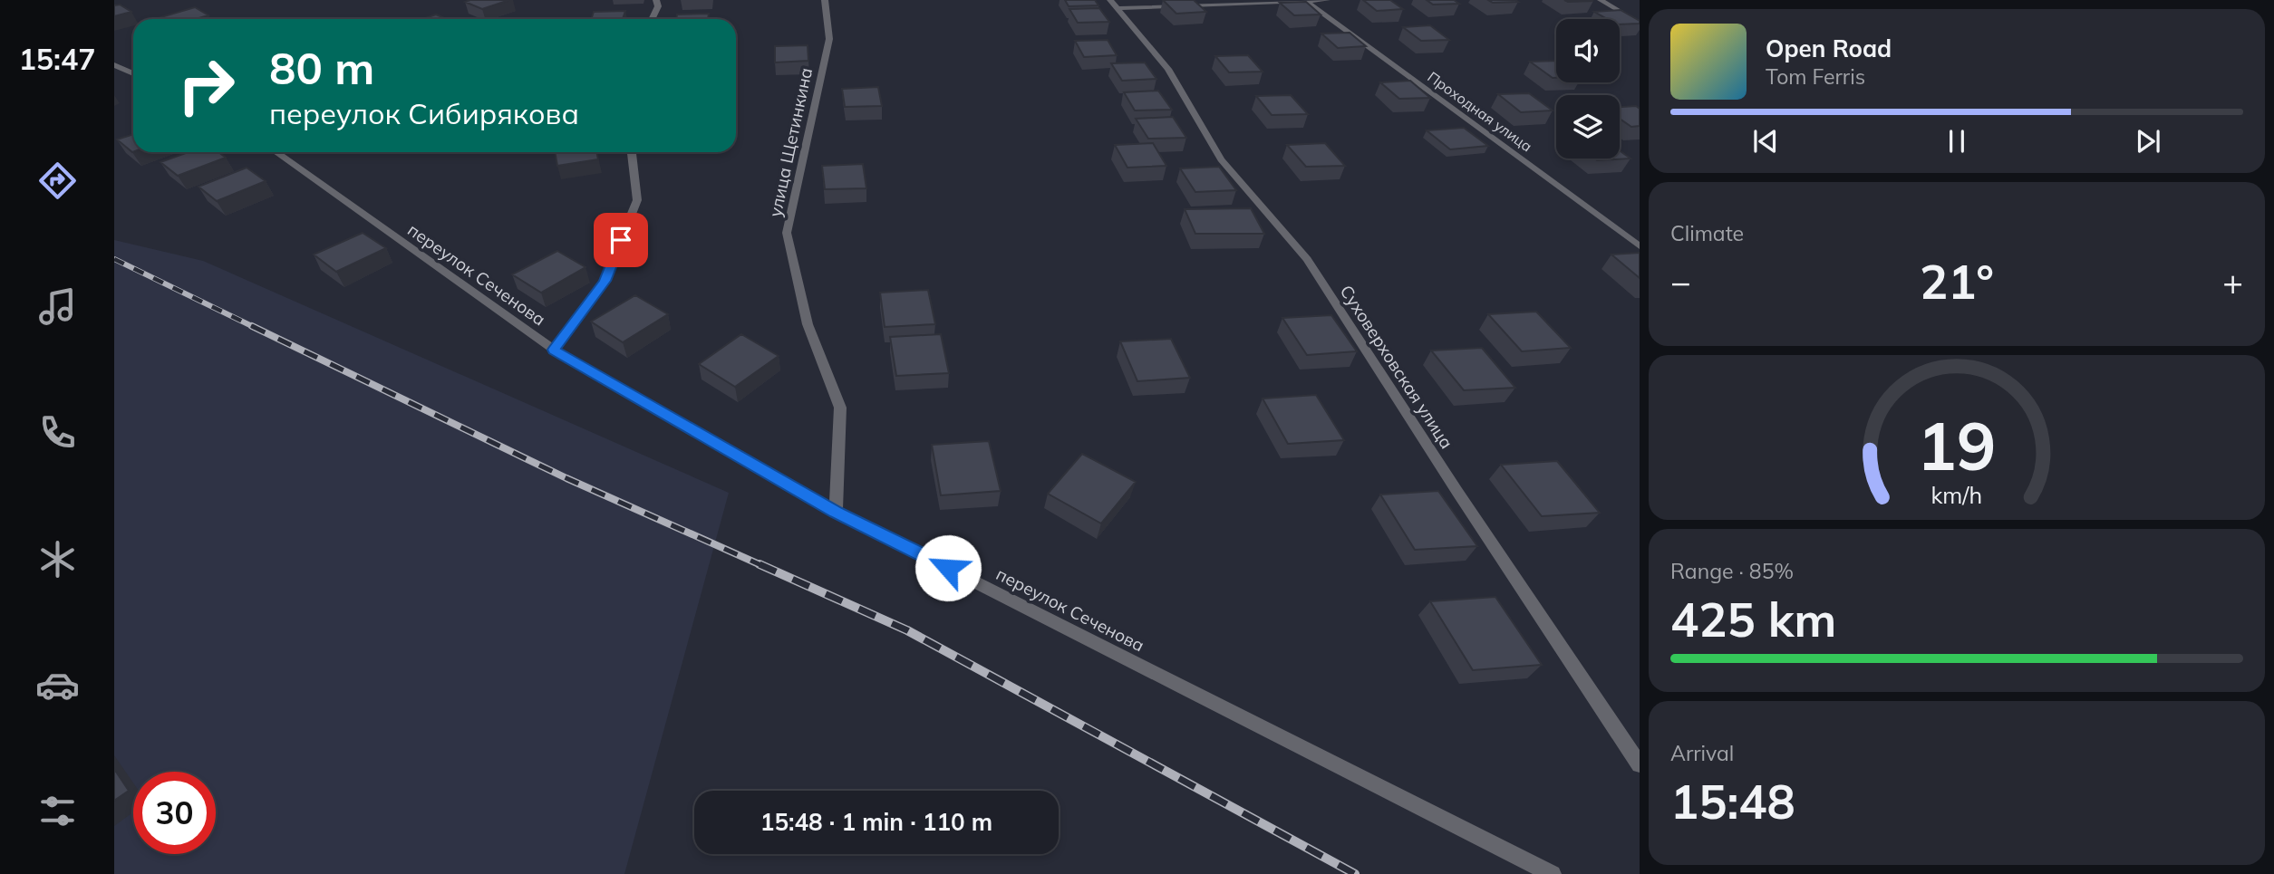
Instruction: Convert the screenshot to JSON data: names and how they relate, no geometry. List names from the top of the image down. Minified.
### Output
{"streets":{"street":["Проходная улица","улица Щетинкина","переулок Сеченова","Суховерховская улица"]},"crossings":[["улица Щетинкина","переулок Сеченова"]],"page":{"tabs":"15:47","turn":["80 m","переулок Сибирякова"],"song":["Open Road","Tom Ferris"],"tile":["Climate",["Range · 85%","425 km"],["Arrival","15:48"]],"heat":["−","21°","+"],"limit":"30","trip":"15:48 · 1 min · 110 m","gauge":["19","km/h"]}}
